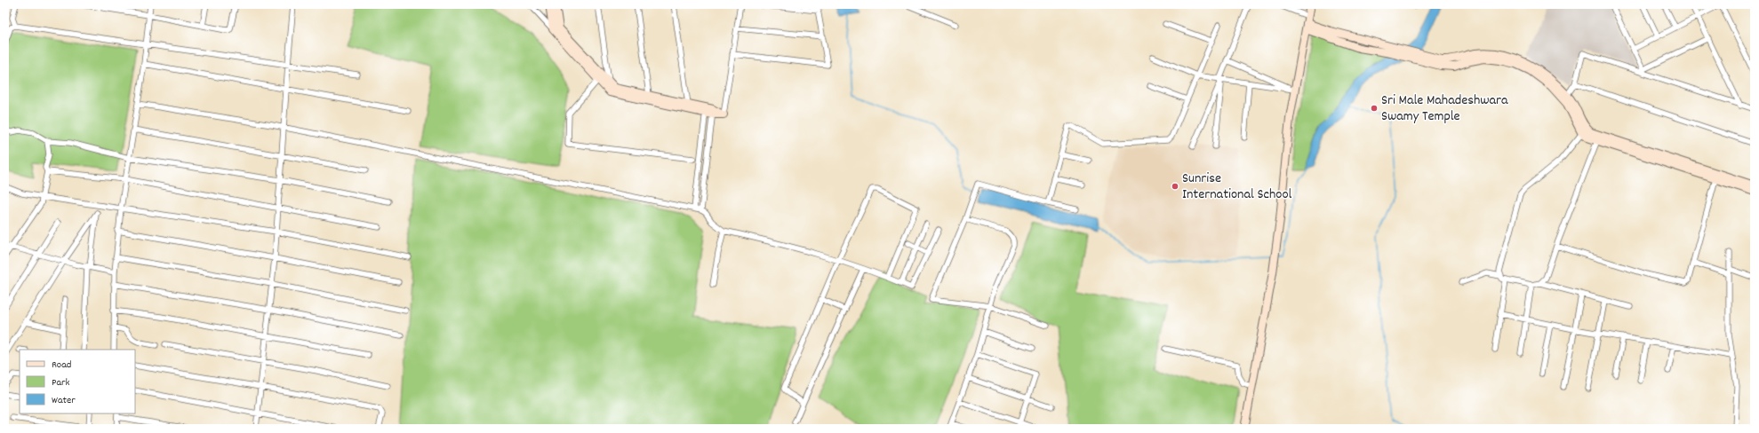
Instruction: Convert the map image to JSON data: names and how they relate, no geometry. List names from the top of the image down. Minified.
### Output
{"places":["Sri Male Mahadeshwara Swamy Temple","Sunrise International School"],"legend":["Road","Park","Water"]}
